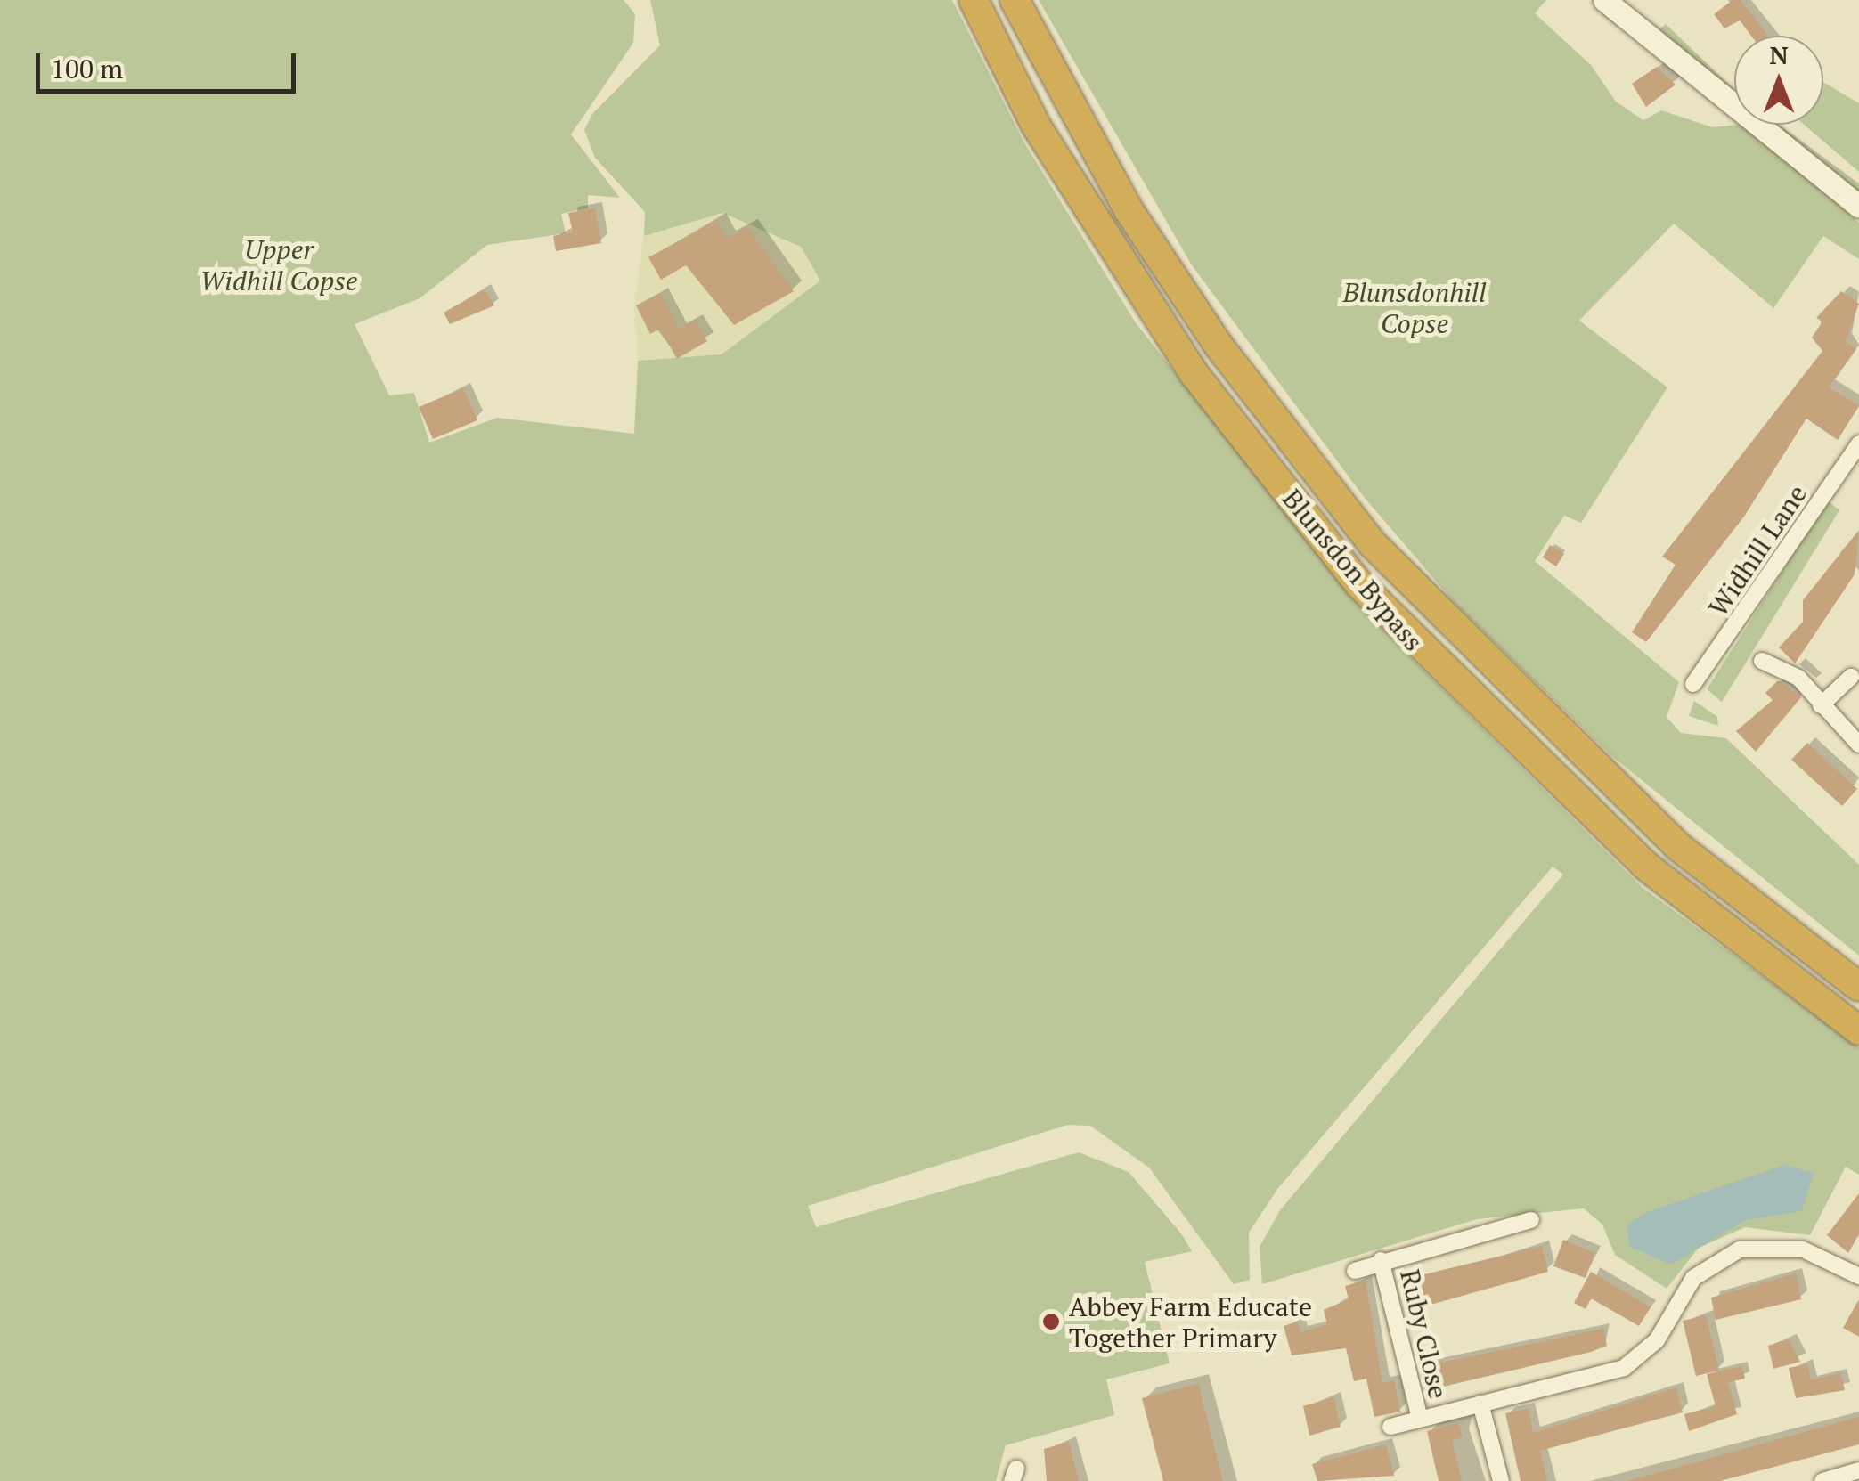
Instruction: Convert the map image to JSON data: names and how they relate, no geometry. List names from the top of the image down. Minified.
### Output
{"streets":{"highway":["Blunsdon Bypass"],"street":["Widhill Lane","Ruby Close"]},"parks":["Upper Widhill Copse","Blunsdonhill Copse"],"places":["Abbey Farm Educate Together Primary"],"scale_bar":"100 m","north":"top"}
